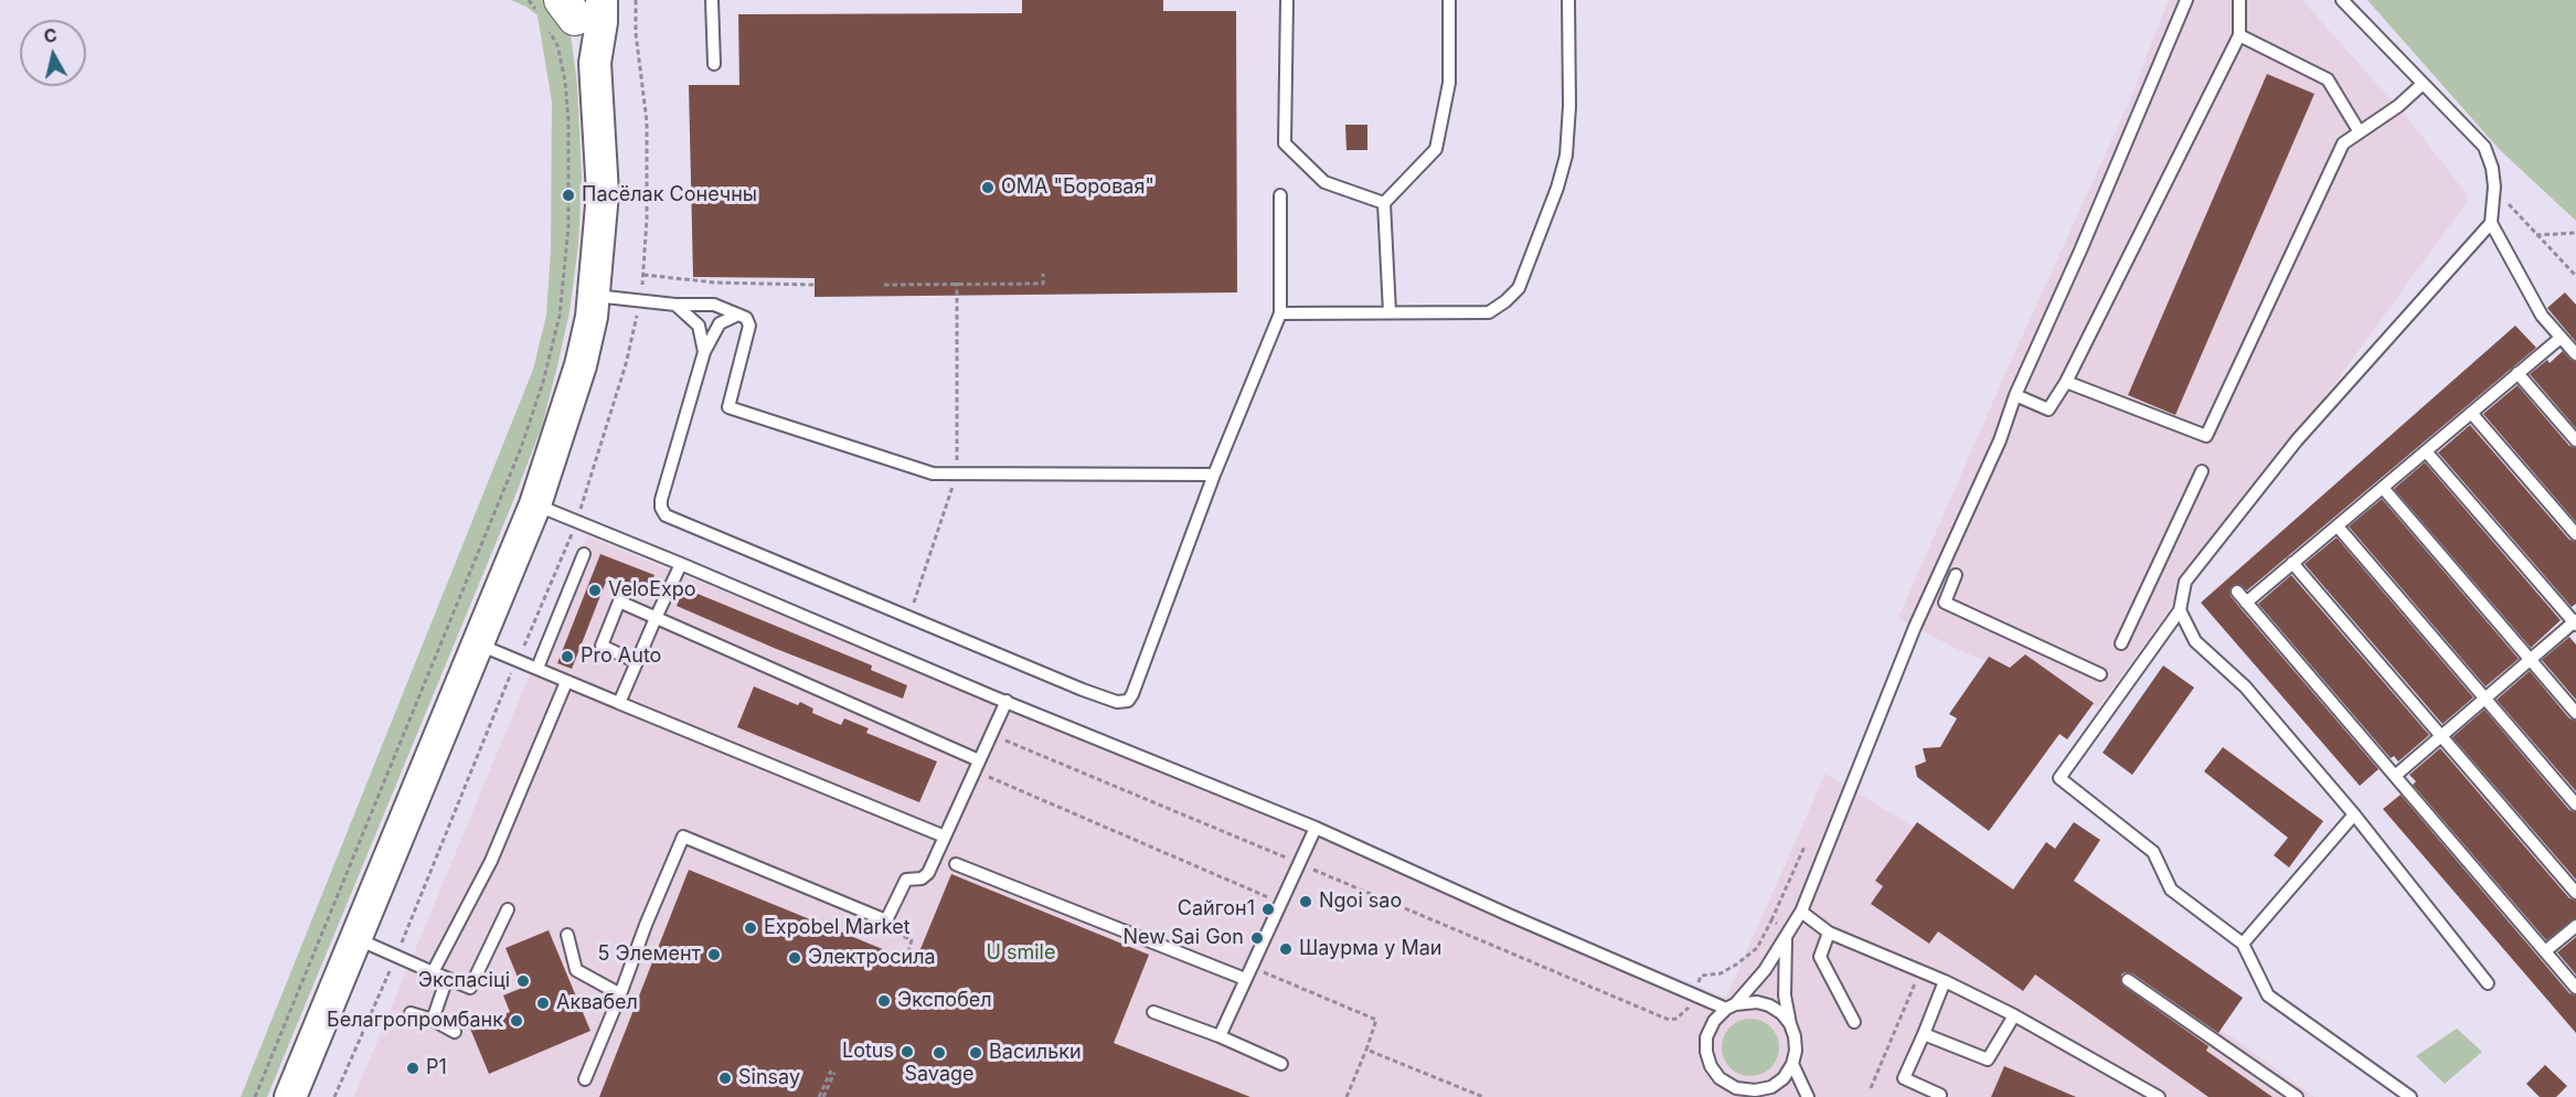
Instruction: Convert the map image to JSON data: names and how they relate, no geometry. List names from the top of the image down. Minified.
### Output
{"parks":["U smile"],"places":["ОМА \"Боровая\"","Пасёлак Сонечны","VeloExpo","Pro Auto","Ngoi sao","Сайгон1","Expobel Market","New Sai Gon","Шаурма у Маи","5 Элемент","Электросила","Экспасіці","Экспобел","Аквабел","Белагропромбанк","Lotus","Savage","Васильки","P1","Sinsay"],"north":"top"}
